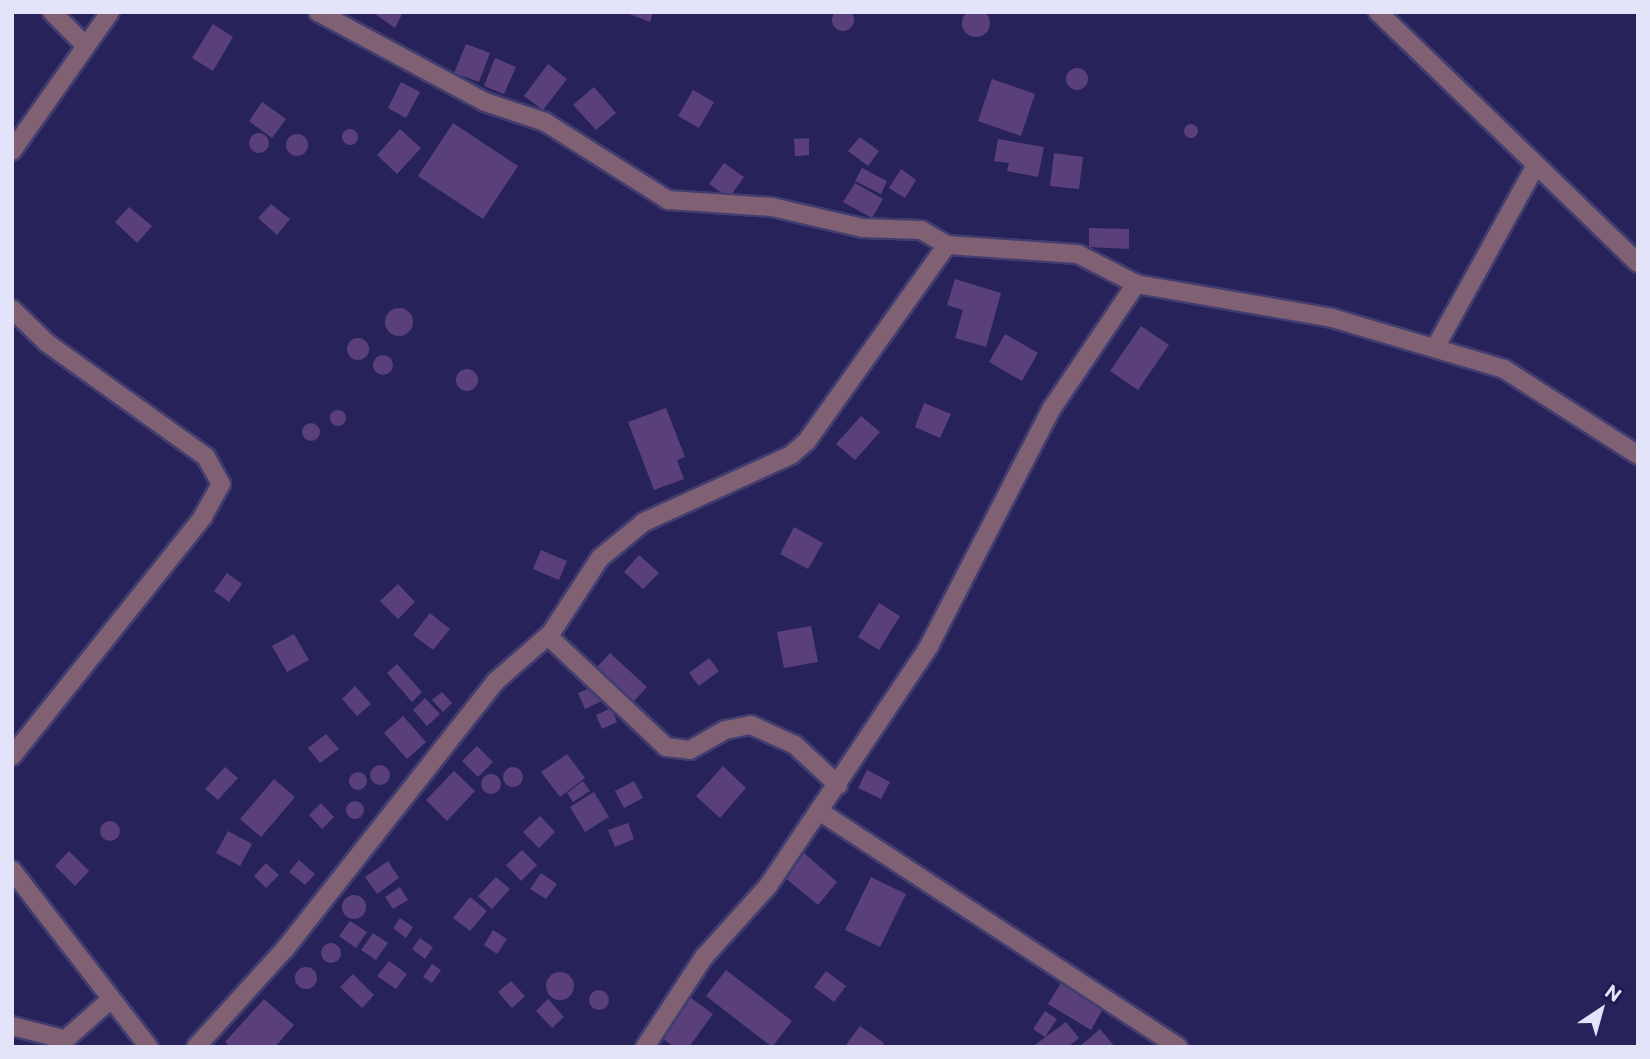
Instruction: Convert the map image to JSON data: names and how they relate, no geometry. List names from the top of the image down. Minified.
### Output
{"north":"top right"}
